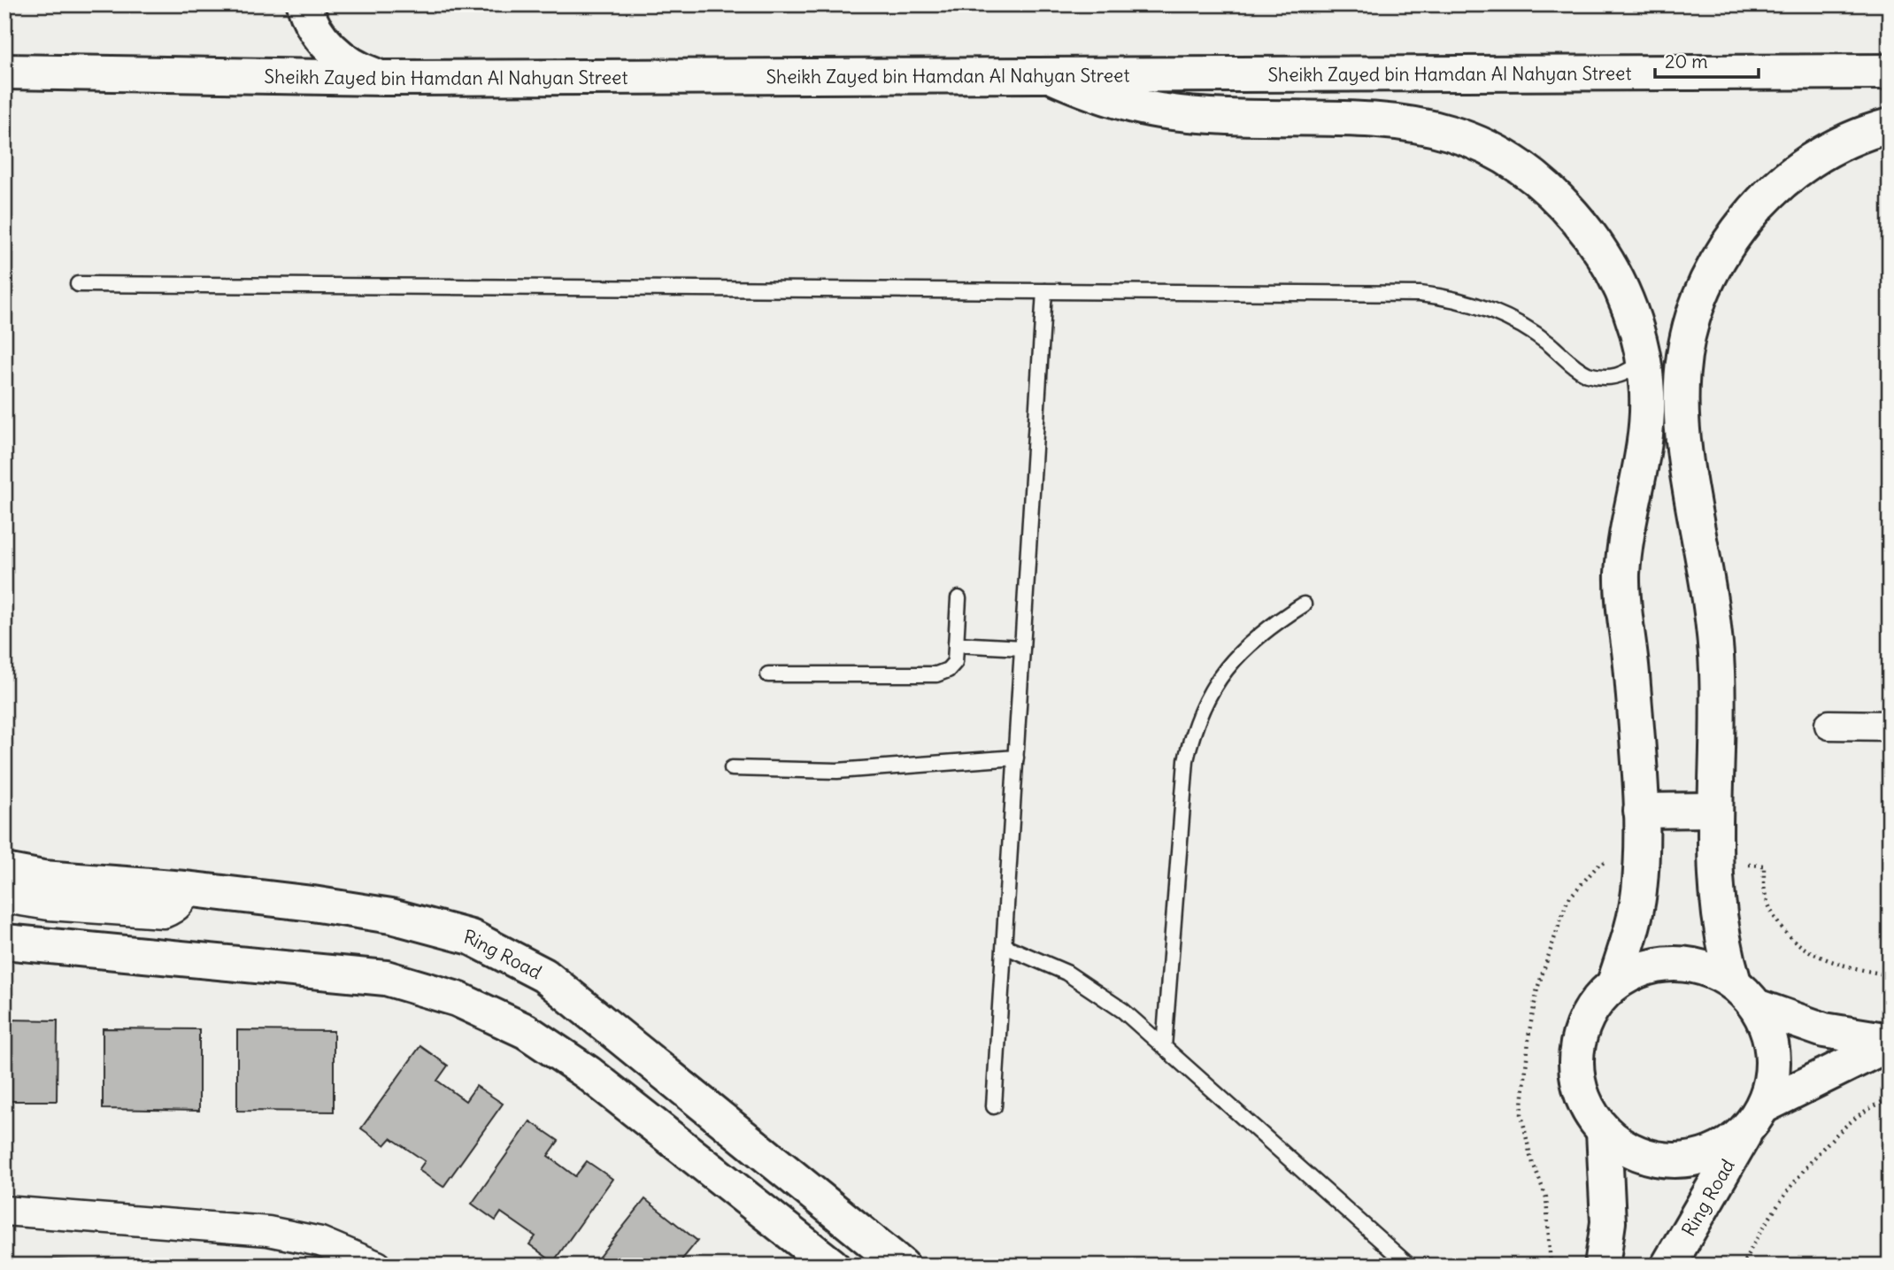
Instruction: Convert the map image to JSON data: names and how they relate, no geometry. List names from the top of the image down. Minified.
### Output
{"streets":{"street":["Sheikh Zayed bin Hamdan Al Nahyan Street","Ring Road"]},"scale_bar":"20 m"}
